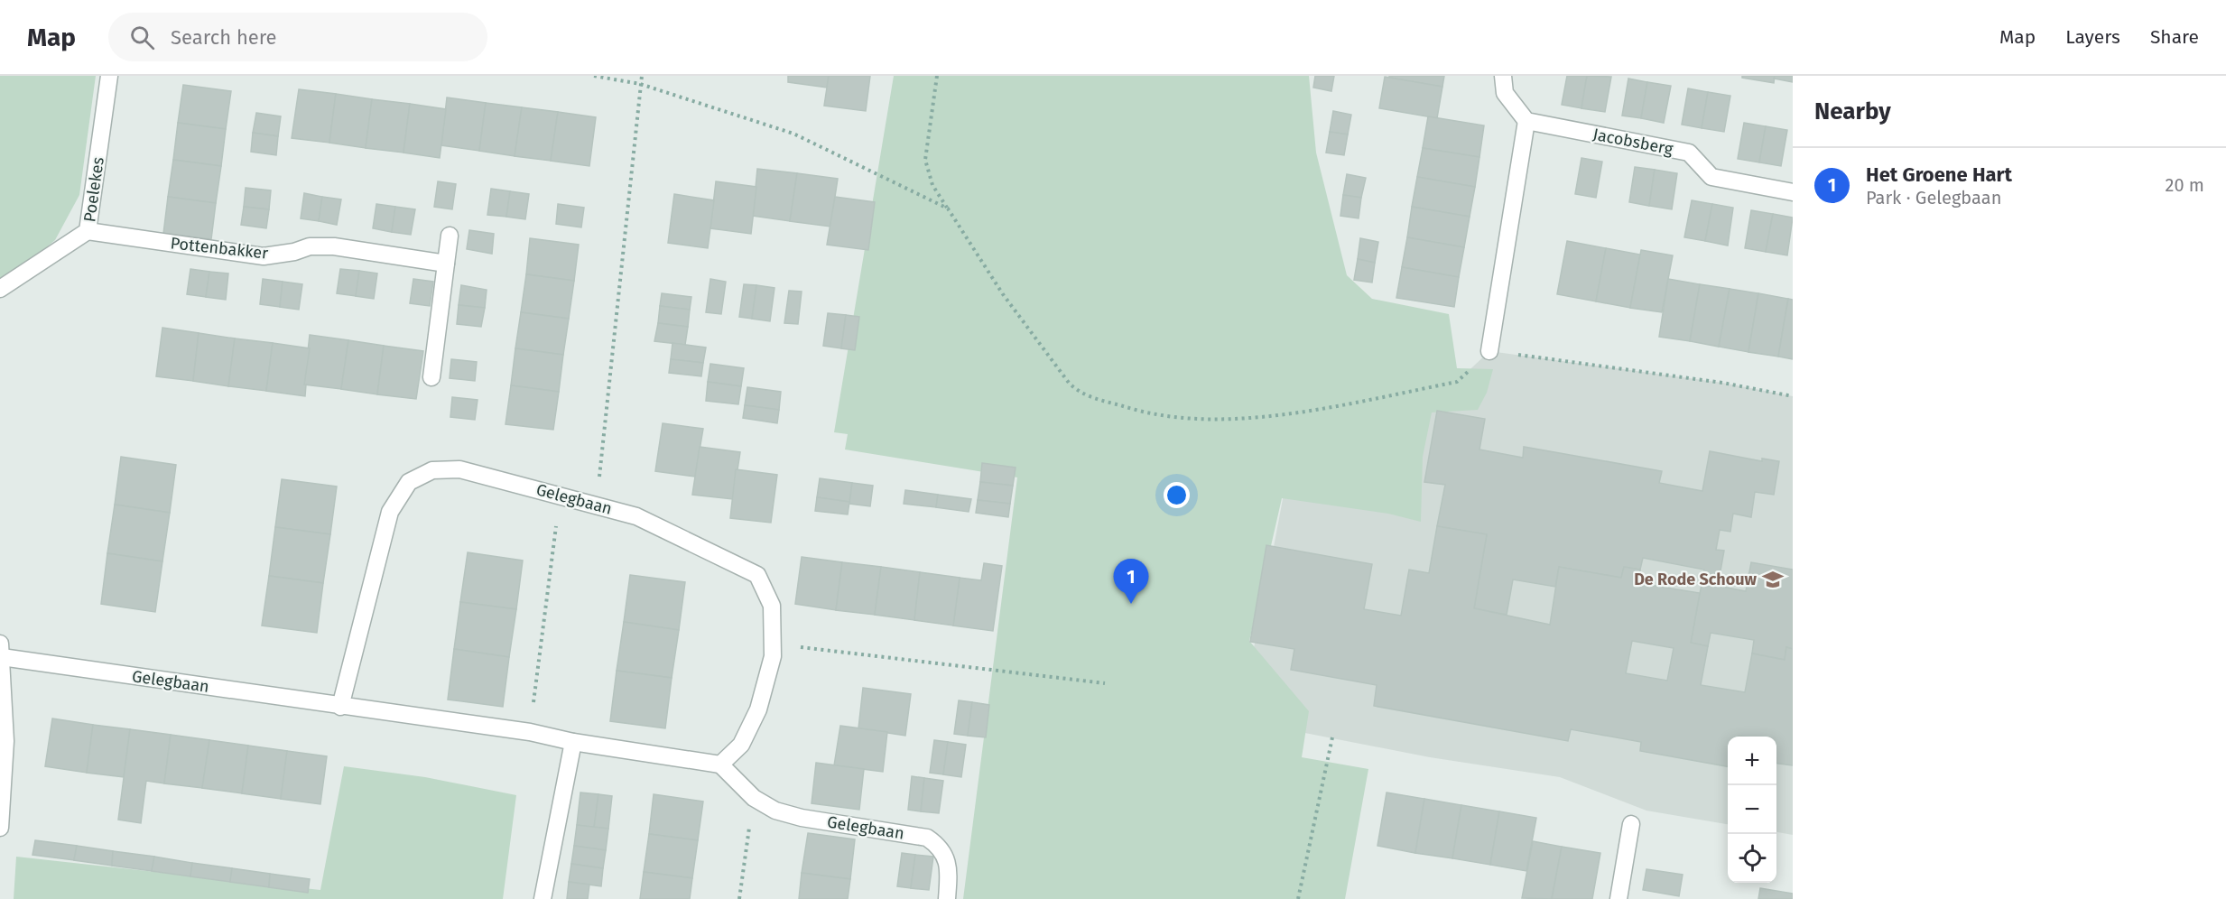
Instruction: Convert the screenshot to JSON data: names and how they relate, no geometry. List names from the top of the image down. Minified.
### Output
{"streets":{"street":["Jacobsberg","Poelekes","Pottenbakker","Gelegbaan"]},"crossings":[["Poelekes","Pottenbakker"]],"places":{"school or university":["De Rode Schouw"]},"page":{"header":"Map","search":"Search here","nav":["Map","Layers","Share"],"heading":"Nearby","list":[{"mark":"1","name":"Het Groene Hart","note":"Park · Gelegbaan","value":"20 m"}],"pins":"1","map_buttons":["+","−"]}}
